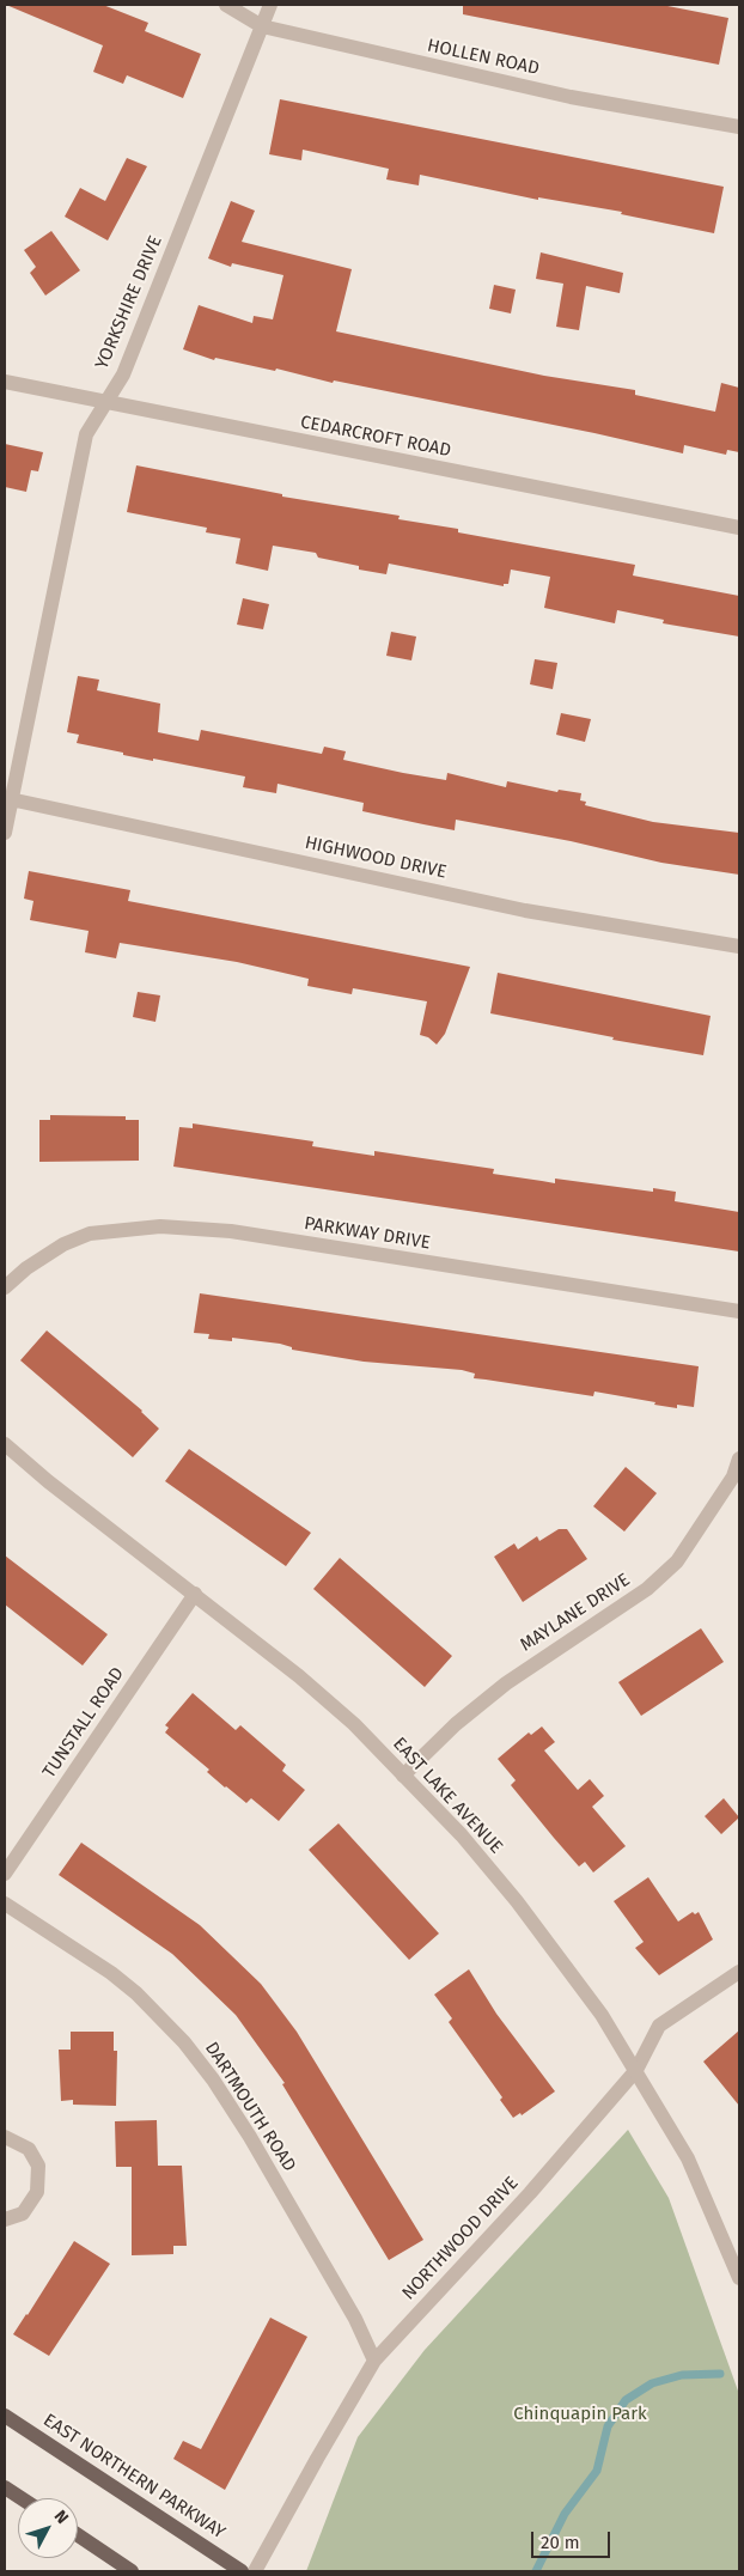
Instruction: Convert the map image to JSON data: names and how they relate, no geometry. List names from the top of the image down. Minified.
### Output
{"streets":{"main road":["EAST NORTHERN PARKWAY"],"street":["HOLLEN ROAD","YORKSHIRE DRIVE","CEDARCROFT ROAD","HIGHWOOD DRIVE","PARKWAY DRIVE","MAYLANE DRIVE","TUNSTALL ROAD","EAST LAKE AVENUE","DARTMOUTH ROAD","NORTHWOOD DRIVE"]},"crossings":[["HOLLEN ROAD","YORKSHIRE DRIVE"],["YORKSHIRE DRIVE","CEDARCROFT ROAD"],["YORKSHIRE DRIVE","HIGHWOOD DRIVE"],["MAYLANE DRIVE","EAST LAKE AVENUE"],["TUNSTALL ROAD","EAST LAKE AVENUE"],["EAST LAKE AVENUE","NORTHWOOD DRIVE"],["DARTMOUTH ROAD","NORTHWOOD DRIVE"]],"parks":["Chinquapin Park"],"scale_bar":"20 m","north":"top right"}
